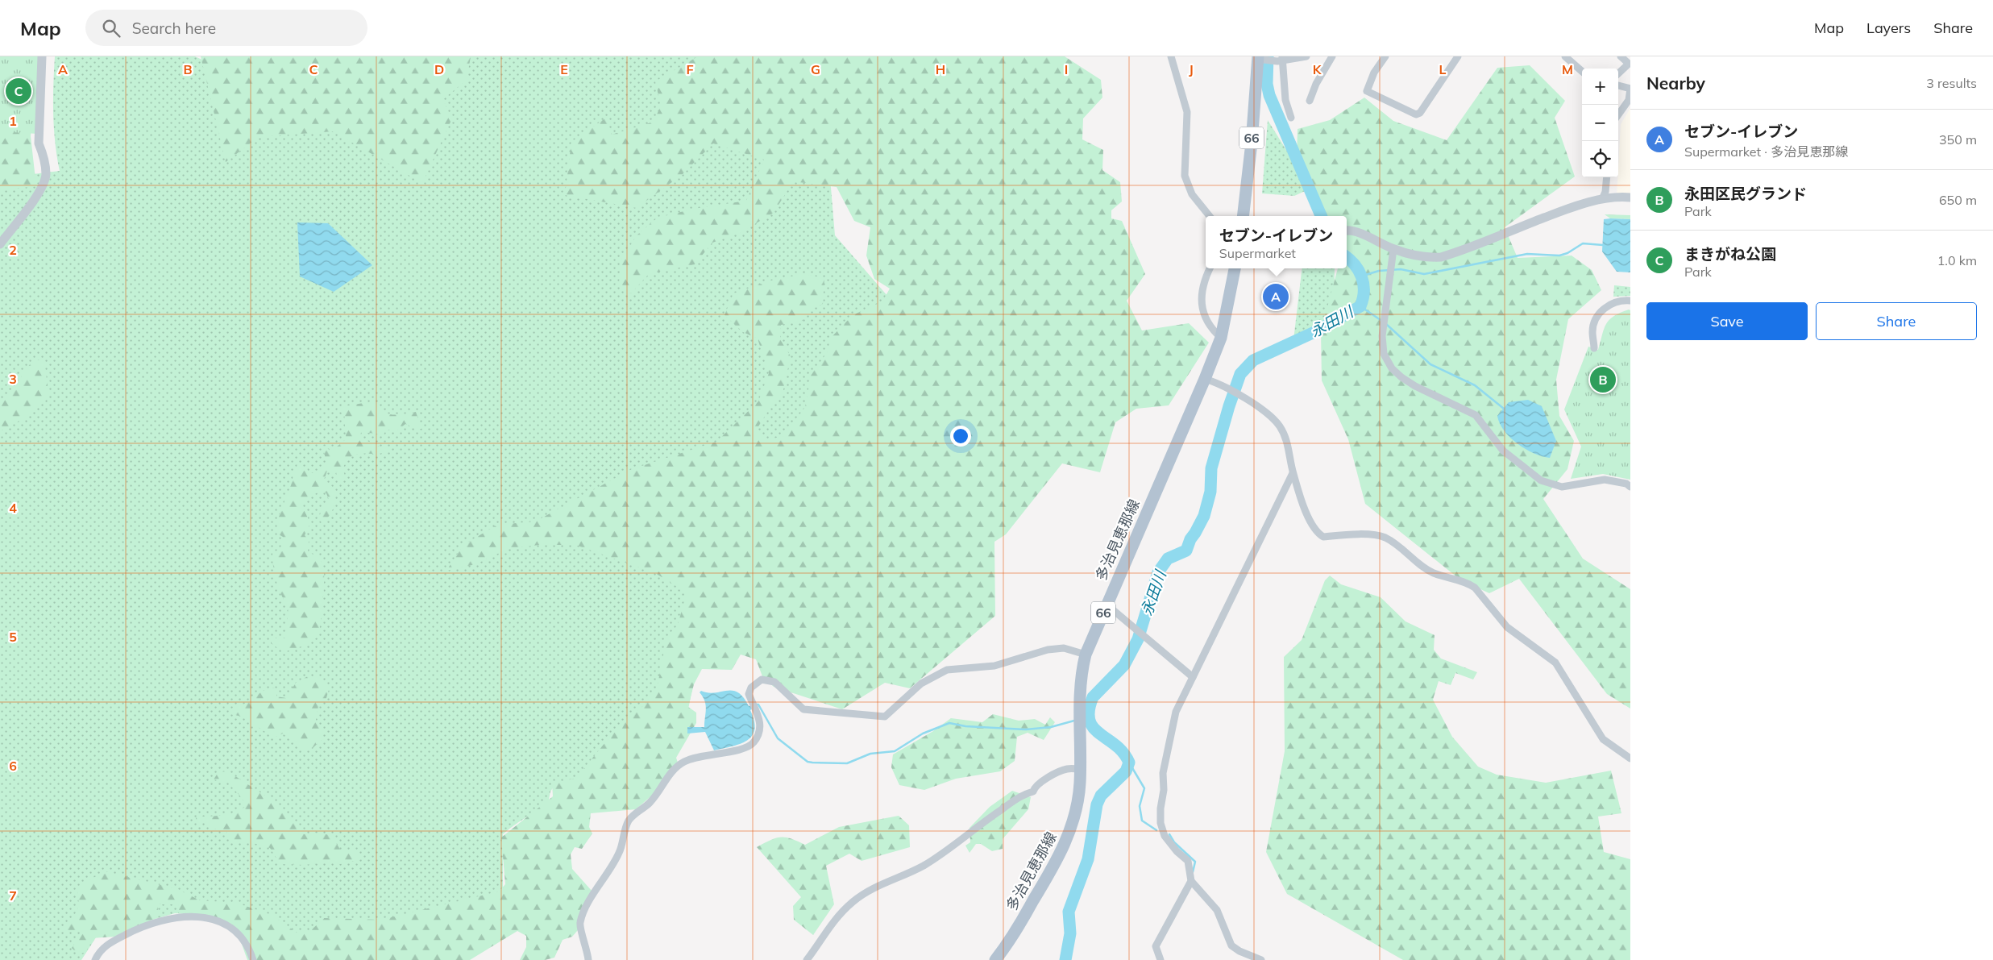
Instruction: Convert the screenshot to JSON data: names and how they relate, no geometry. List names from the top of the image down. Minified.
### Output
{"streets":{"main road":["66","多治見恵那線"]},"water":["永田川"],"page":{"header":"Map","search":"Search here","nav":["Map","Layers","Share"],"heading":["Nearby","3 results"],"map_buttons":["+","−"],"pins":["C","A","B"],"list":[{"mark":"A","name":"セブン-イレブン","note":"Supermarket · 多治見恵那線","value":"350 m"},{"mark":"B","name":"永田区民グランド","note":"Park","value":"650 m"},{"mark":"C","name":"まきがね公園","note":"Park","value":"1.0 km"}],"popup":["セブン-イレブン","Supermarket"],"buttons":["Save","Share"]},"grid":{"columns":["A","B","C","D","E","F","G","H","I","J","K","L","M"],"rows":["1","2","3","4","5","6","7"]}}
